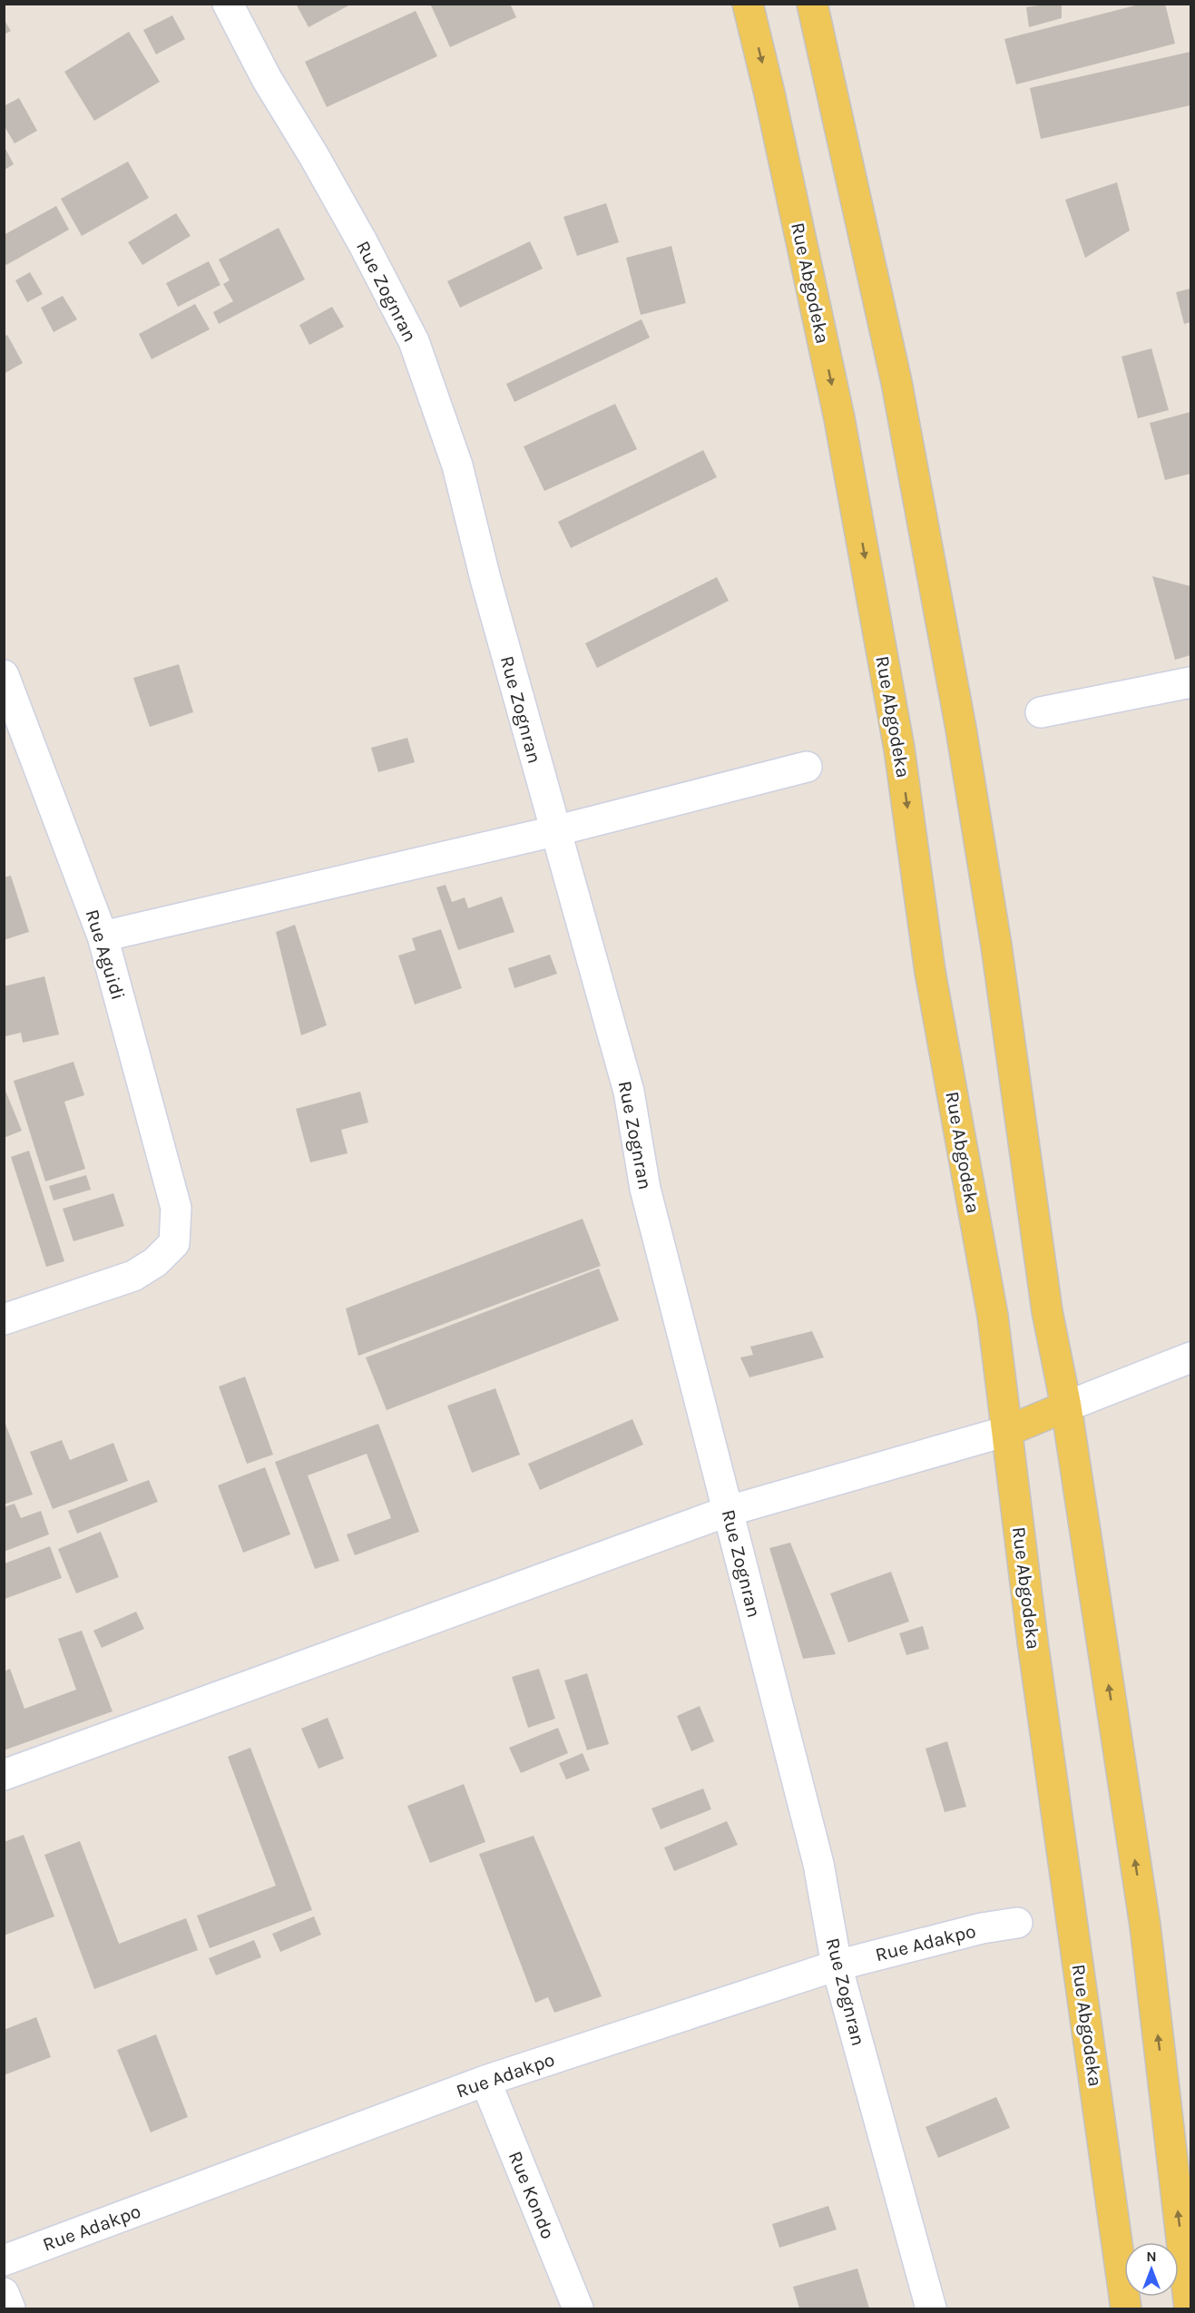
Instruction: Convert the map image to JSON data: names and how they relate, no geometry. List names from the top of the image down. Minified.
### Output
{"streets":{"main road":["Rue Abgodeka"],"street":["Rue Zognran","Rue Aguidi","Rue Adakpo","Rue Kondo"]},"crossings":[["Rue Zognran","Rue Adakpo"],["Rue Adakpo","Rue Kondo"]],"north":"top"}
